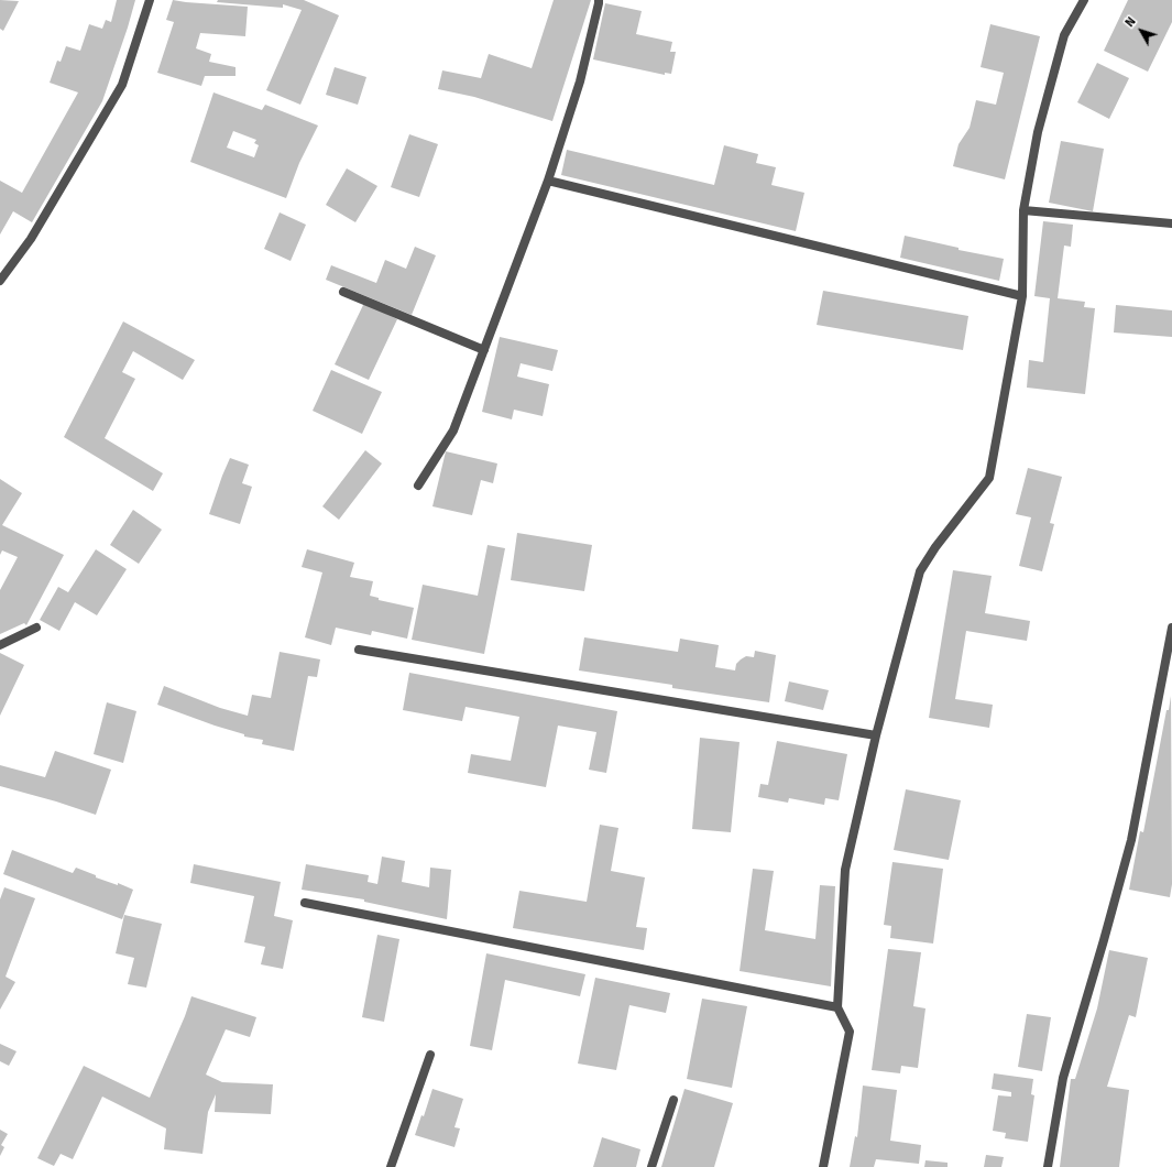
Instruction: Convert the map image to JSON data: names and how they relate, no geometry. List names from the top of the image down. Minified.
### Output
{"north":"top left"}
